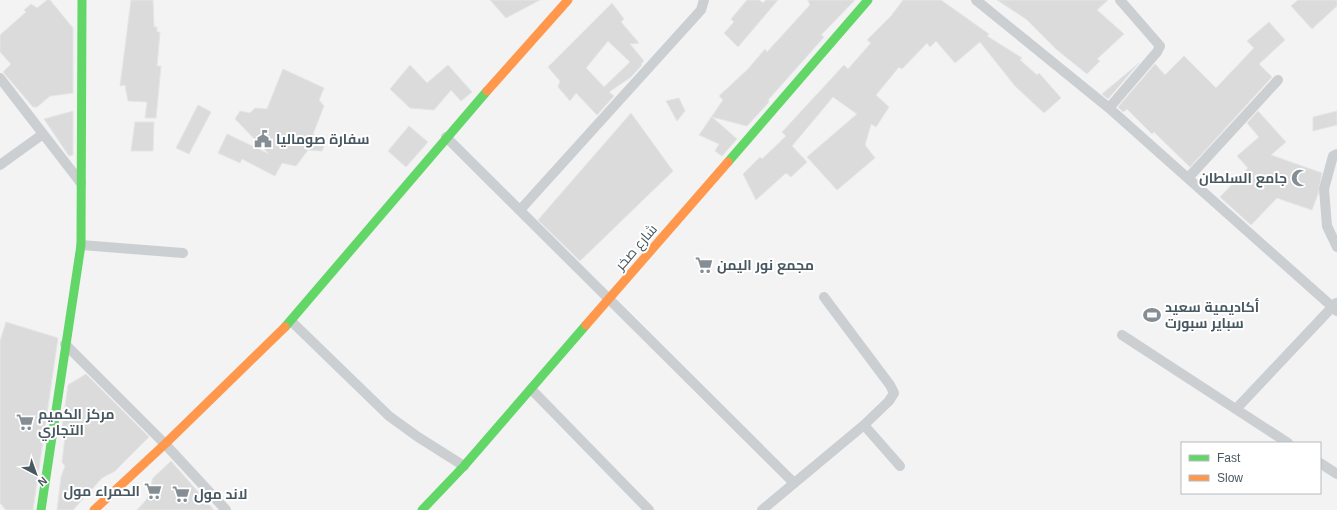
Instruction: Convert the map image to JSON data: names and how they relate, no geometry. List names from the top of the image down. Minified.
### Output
{"streets":{"street":["شارع صخر"]},"places":{"public building":["سفارة صوماليا"],"mosque":["جامع السلطان"],"supermarket":["مجمع نور اليمن","مركز الكميم التجاري","الحمراء مول","لاند مول"],"sports":["أكاديمية سعيد سباير سبورت"]},"legend":["Fast","Slow"],"north":"bottom right"}
